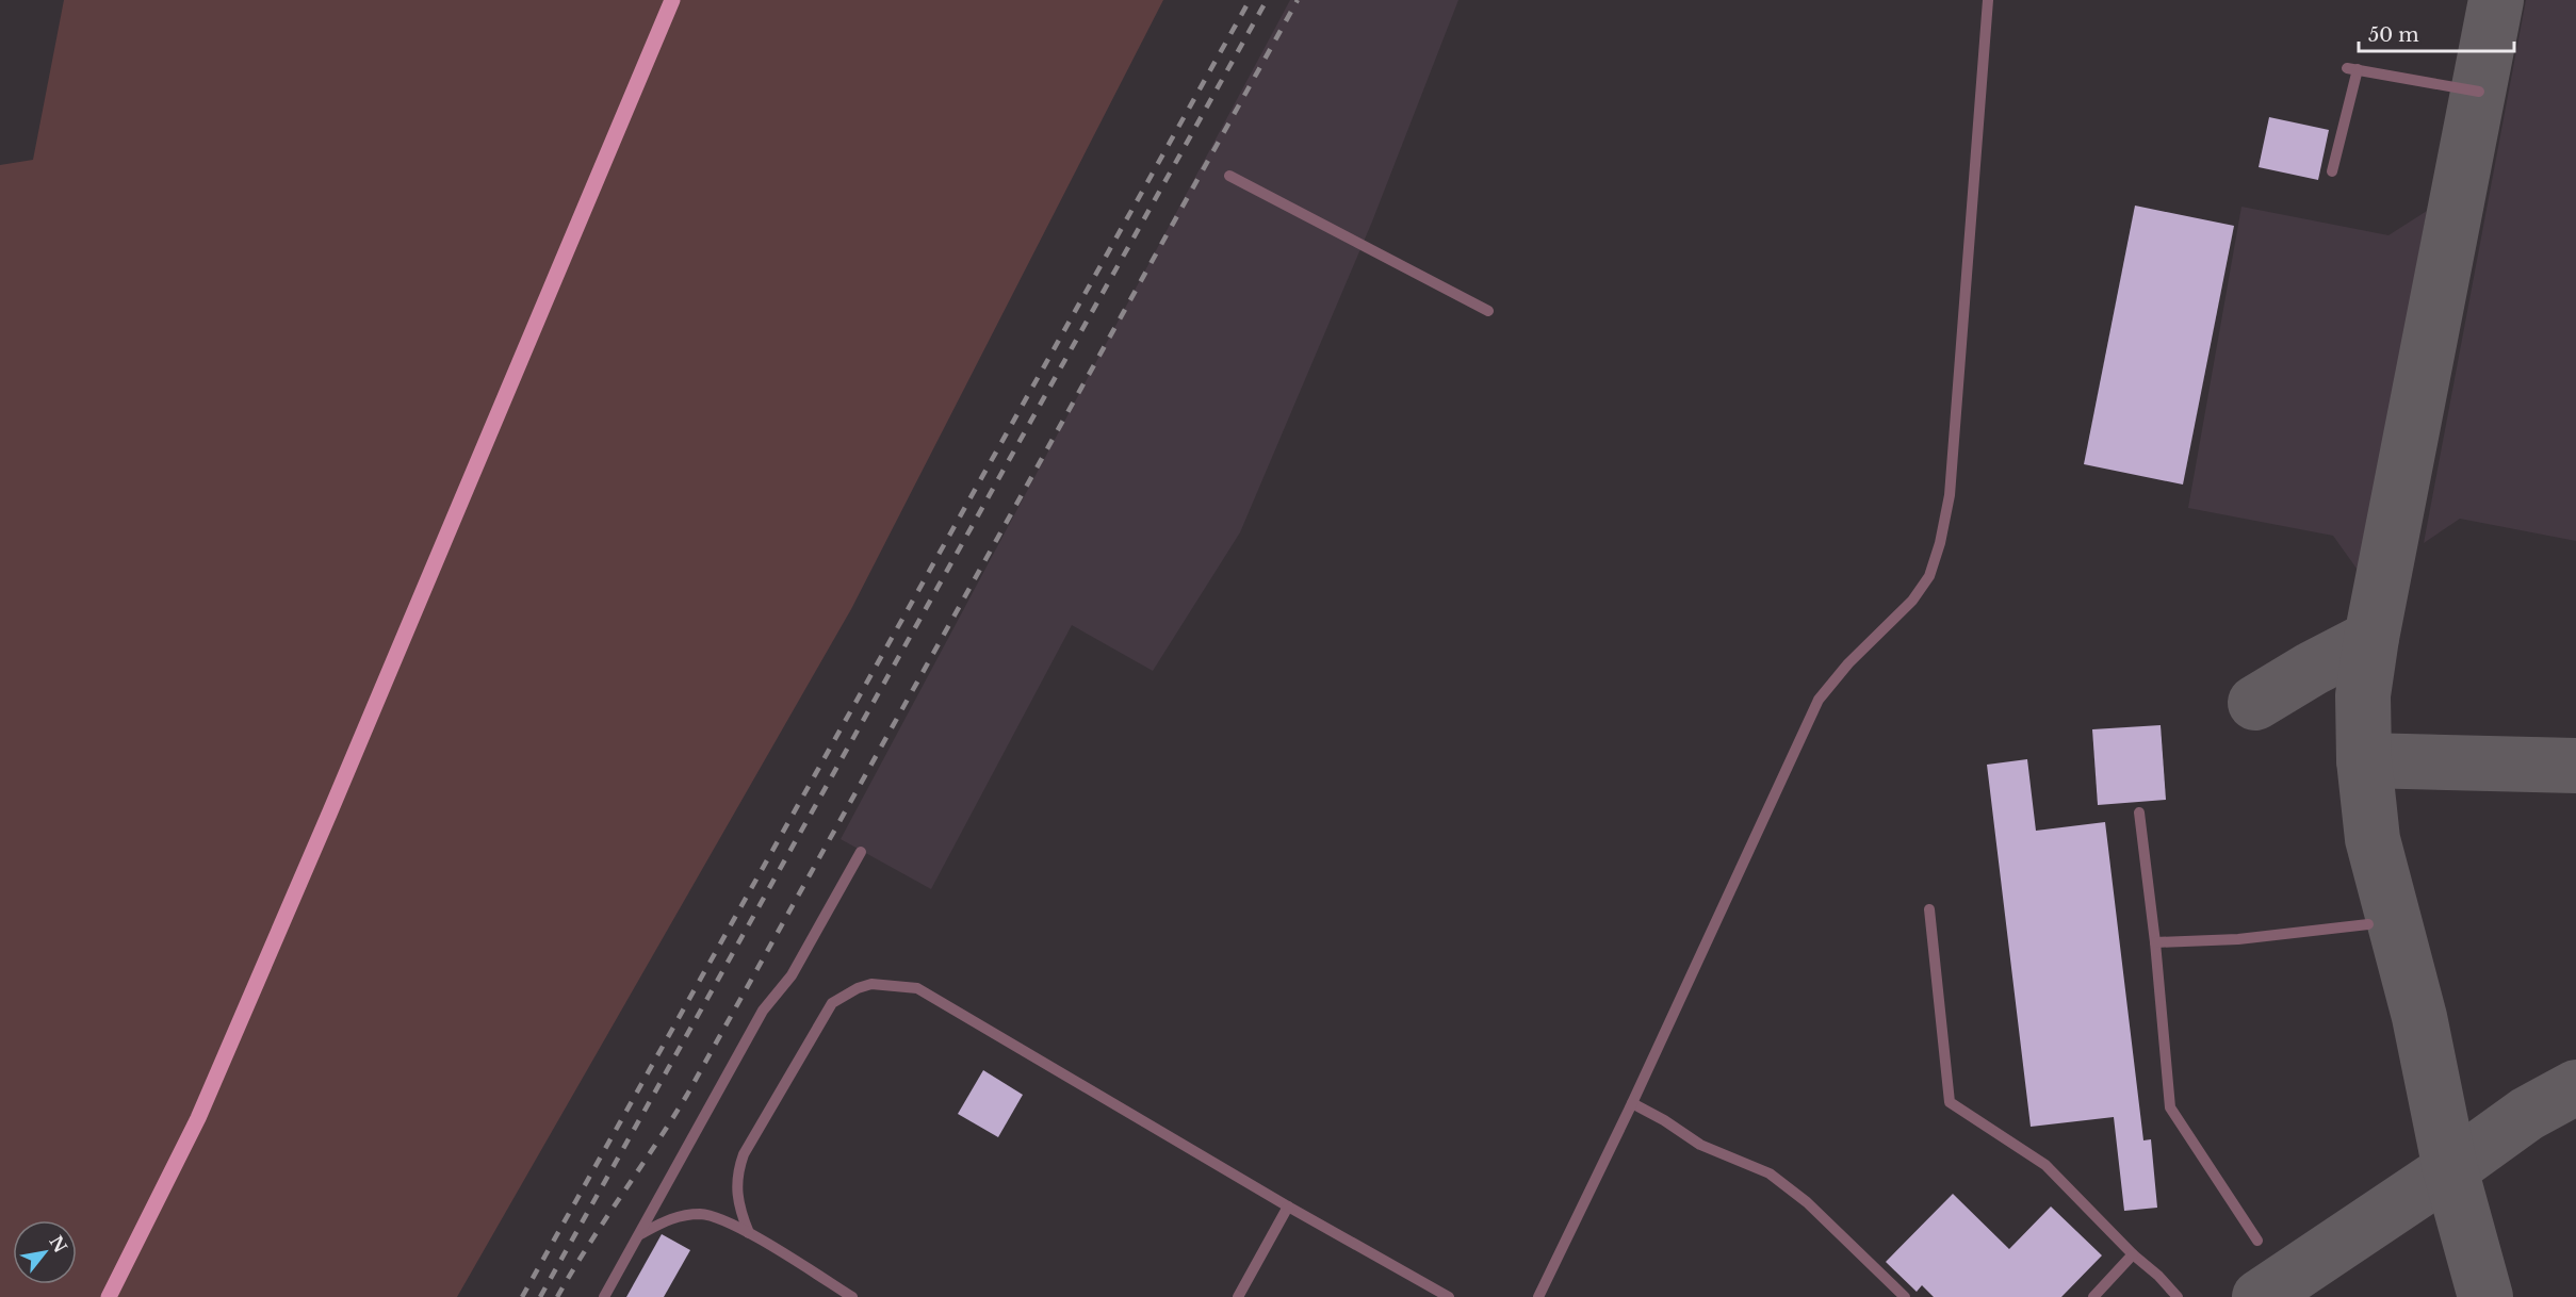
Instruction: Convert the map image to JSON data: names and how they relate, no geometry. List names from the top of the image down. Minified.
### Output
{"scale_bar":"50 m","north":"top right"}
